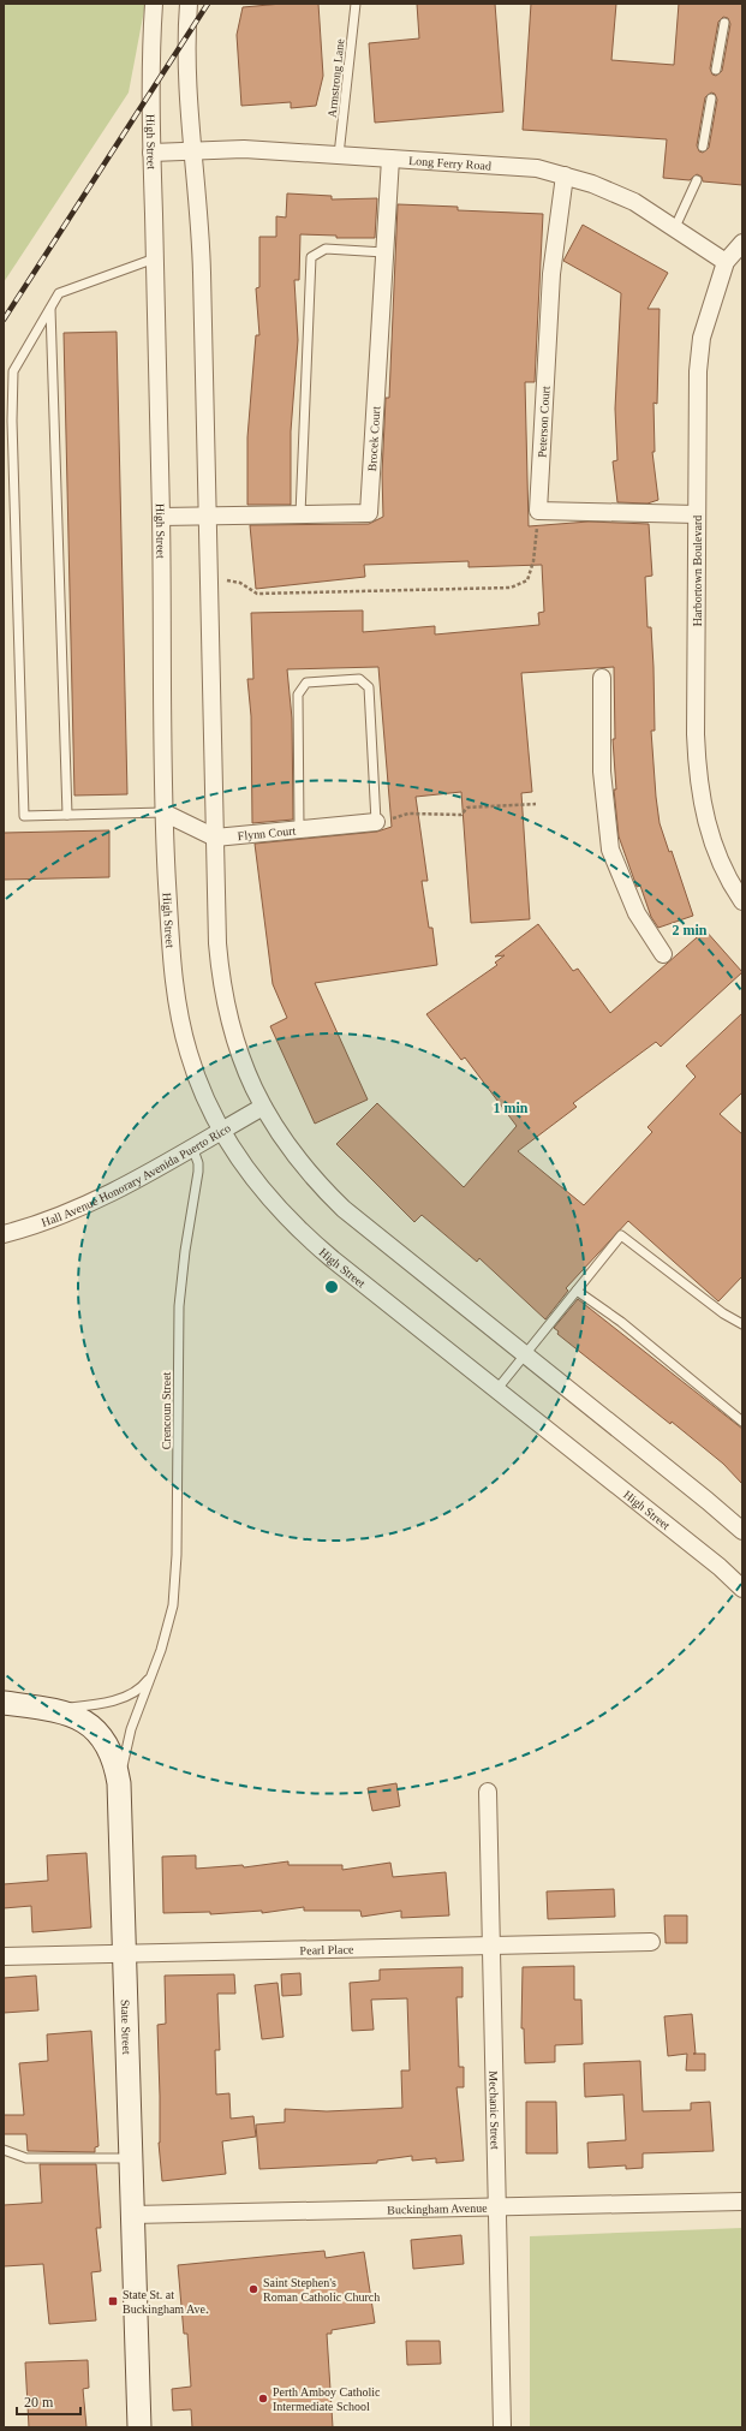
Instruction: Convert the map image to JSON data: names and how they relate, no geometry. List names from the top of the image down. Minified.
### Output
{"streets":{"street":["High Street","Long Ferry Road","Peterson Court","Brocek Court","Harbortown Boulevard","Flynn Court","Hall Avenue Honorary Avenida Puerto Rico","Pearl Place","State Street","Mechanic Street","Buckingham Avenue"],"lane":["Armstrong Lane","Crencoun Street"]},"crossings":[["Armstrong Lane","Long Ferry Road"],["High Street","Long Ferry Road"],["High Street","Brocek Court"],["High Street","Hall Avenue Honorary Avenida Puerto Rico"],["Long Ferry Road","Peterson Court"],["Long Ferry Road","Brocek Court"],["Long Ferry Road","Harbortown Boulevard"],["Hall Avenue Honorary Avenida Puerto Rico","Crencoun Street"],["Crencoun Street","State Street"],["Pearl Place","State Street"],["Pearl Place","Mechanic Street"],["State Street","Buckingham Avenue"],["Mechanic Street","Buckingham Avenue"]],"places":{"other":["Saint Stephen's Roman Catholic Church","Perth Amboy Catholic Intermediate School"],"transit":["State St. at Buckingham Ave."]},"scale_bar":"20 m","rings":["2 min","1 min"]}
